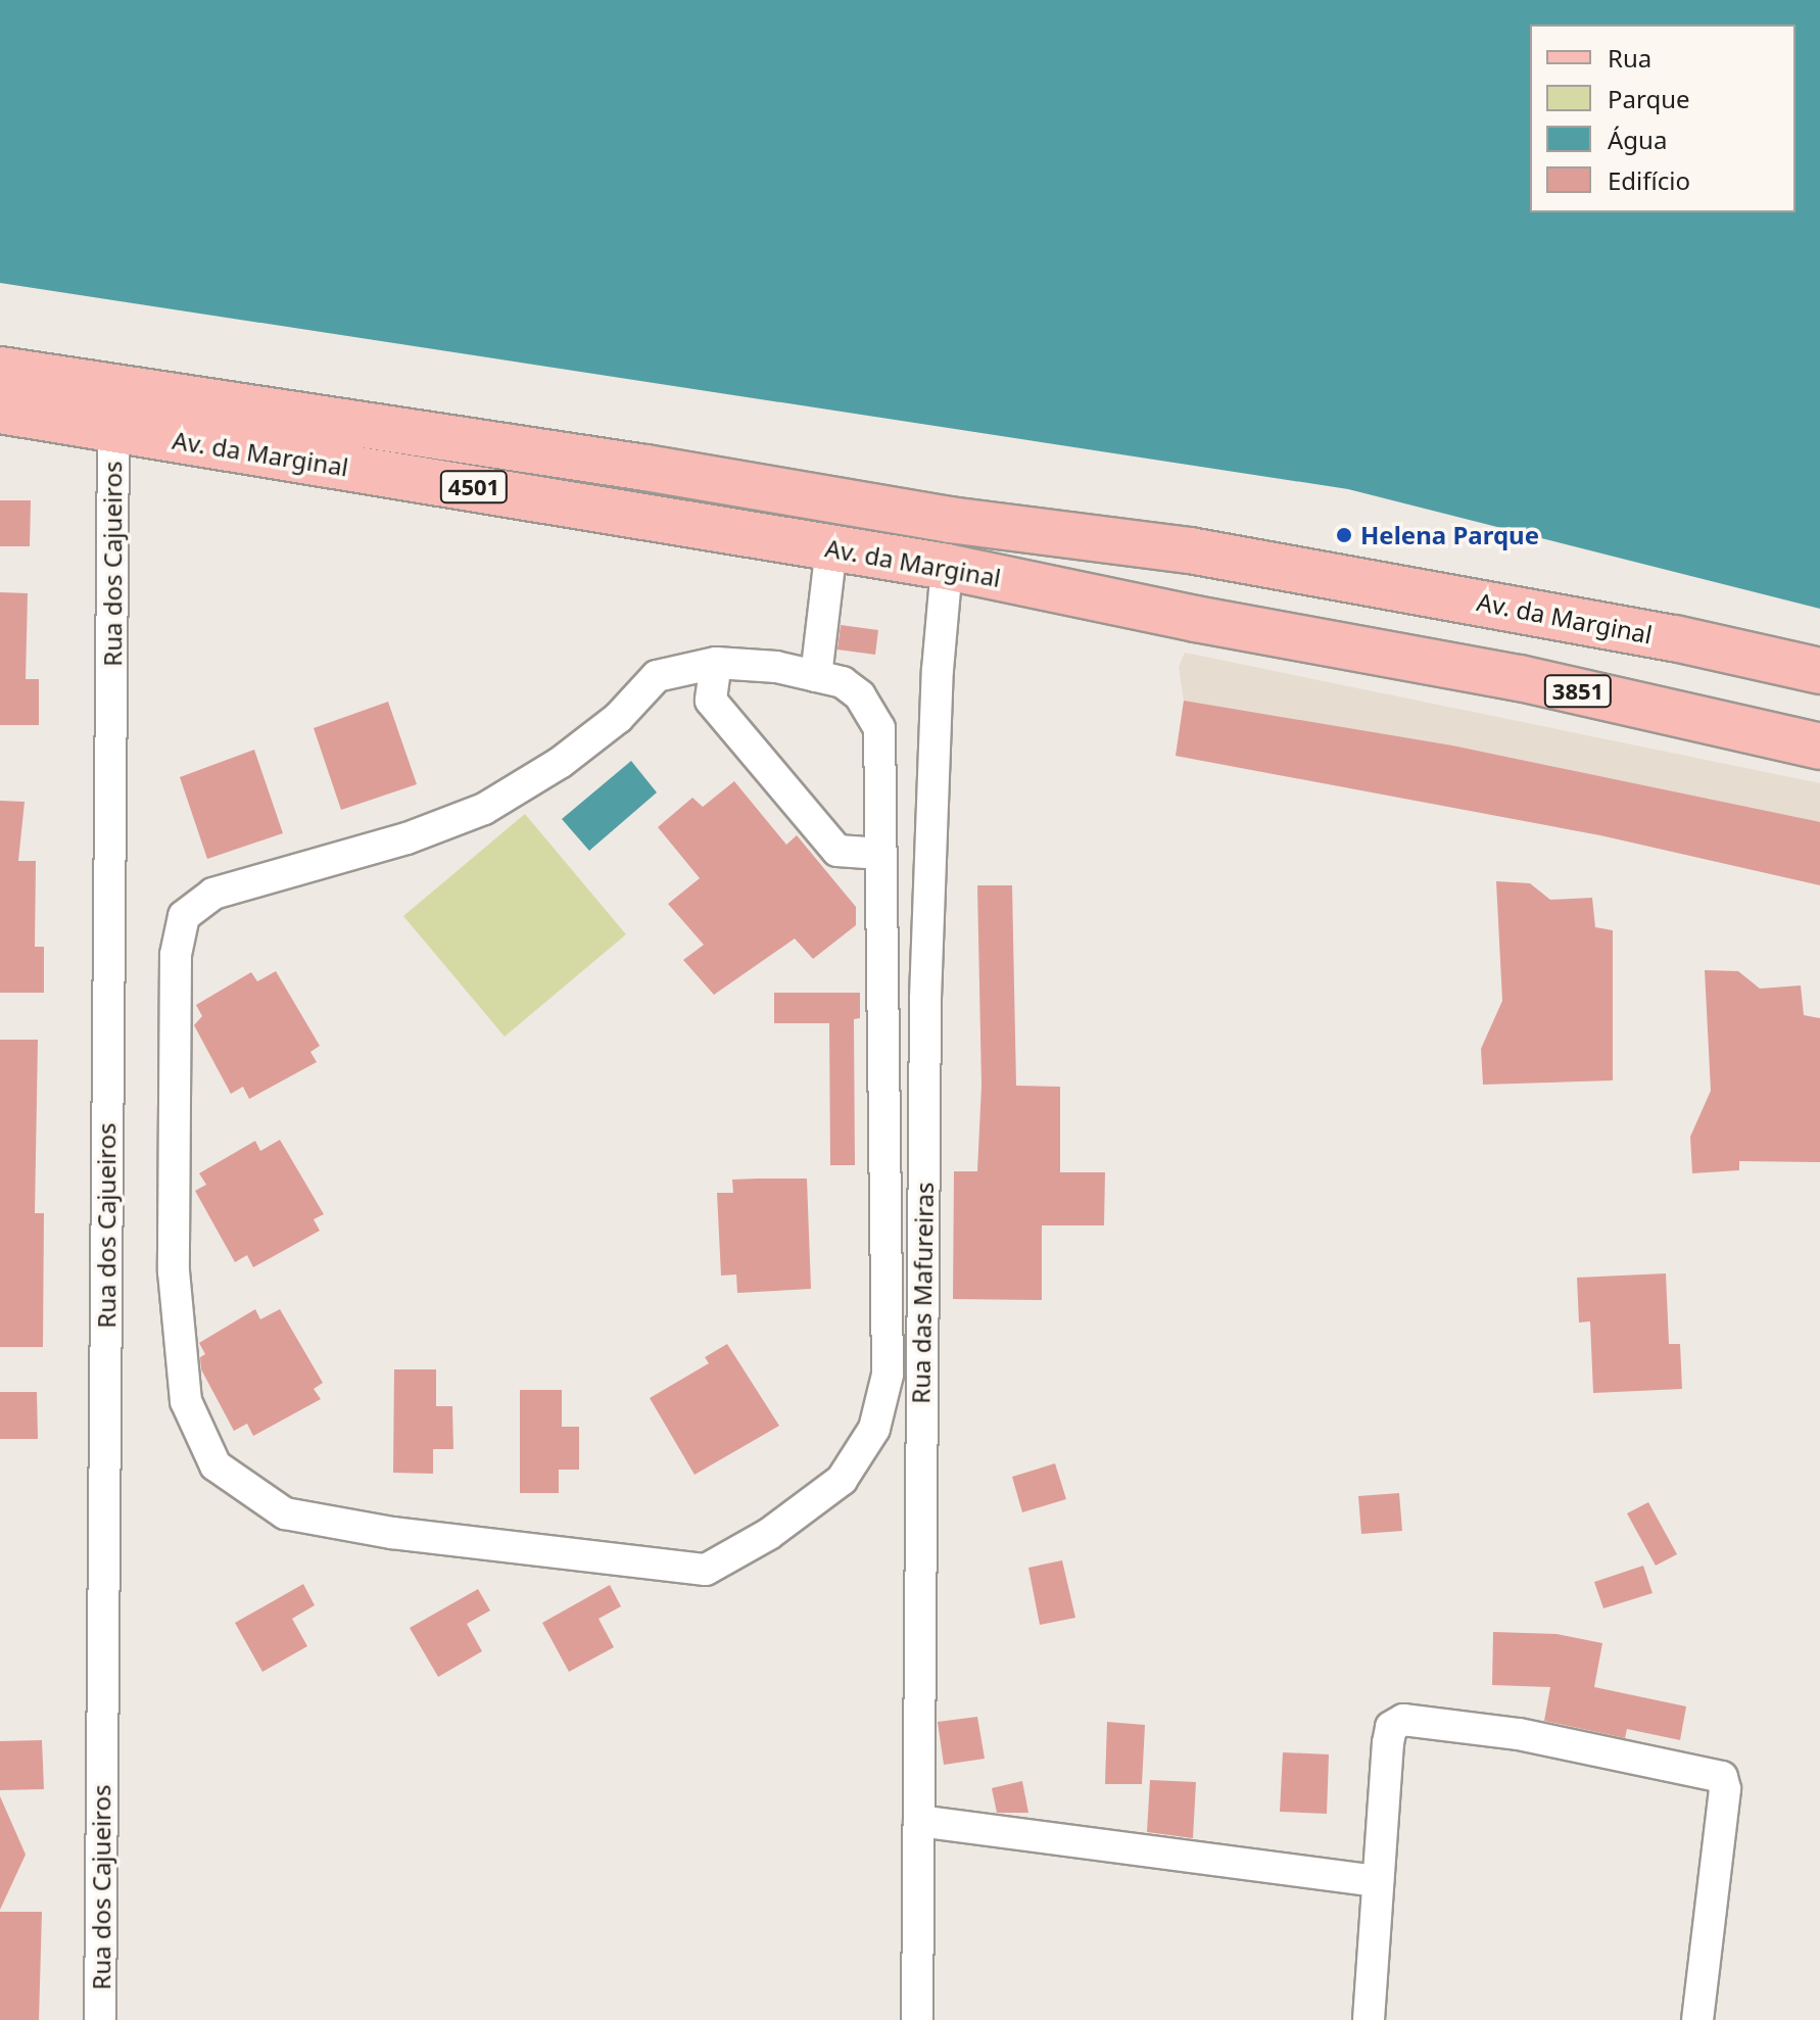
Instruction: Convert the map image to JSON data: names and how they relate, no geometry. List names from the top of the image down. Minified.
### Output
{"streets":{"main road":["Av. da Marginal","4501","3851"],"street":["Rua dos Cajueiros","Rua das Mafureiras"]},"crossings":[["Av. da Marginal","Rua dos Cajueiros"],["Av. da Marginal","Rua das Mafureiras"]],"places":["Helena Parque"],"legend":["Rua","Parque","Água","Edifício"]}
